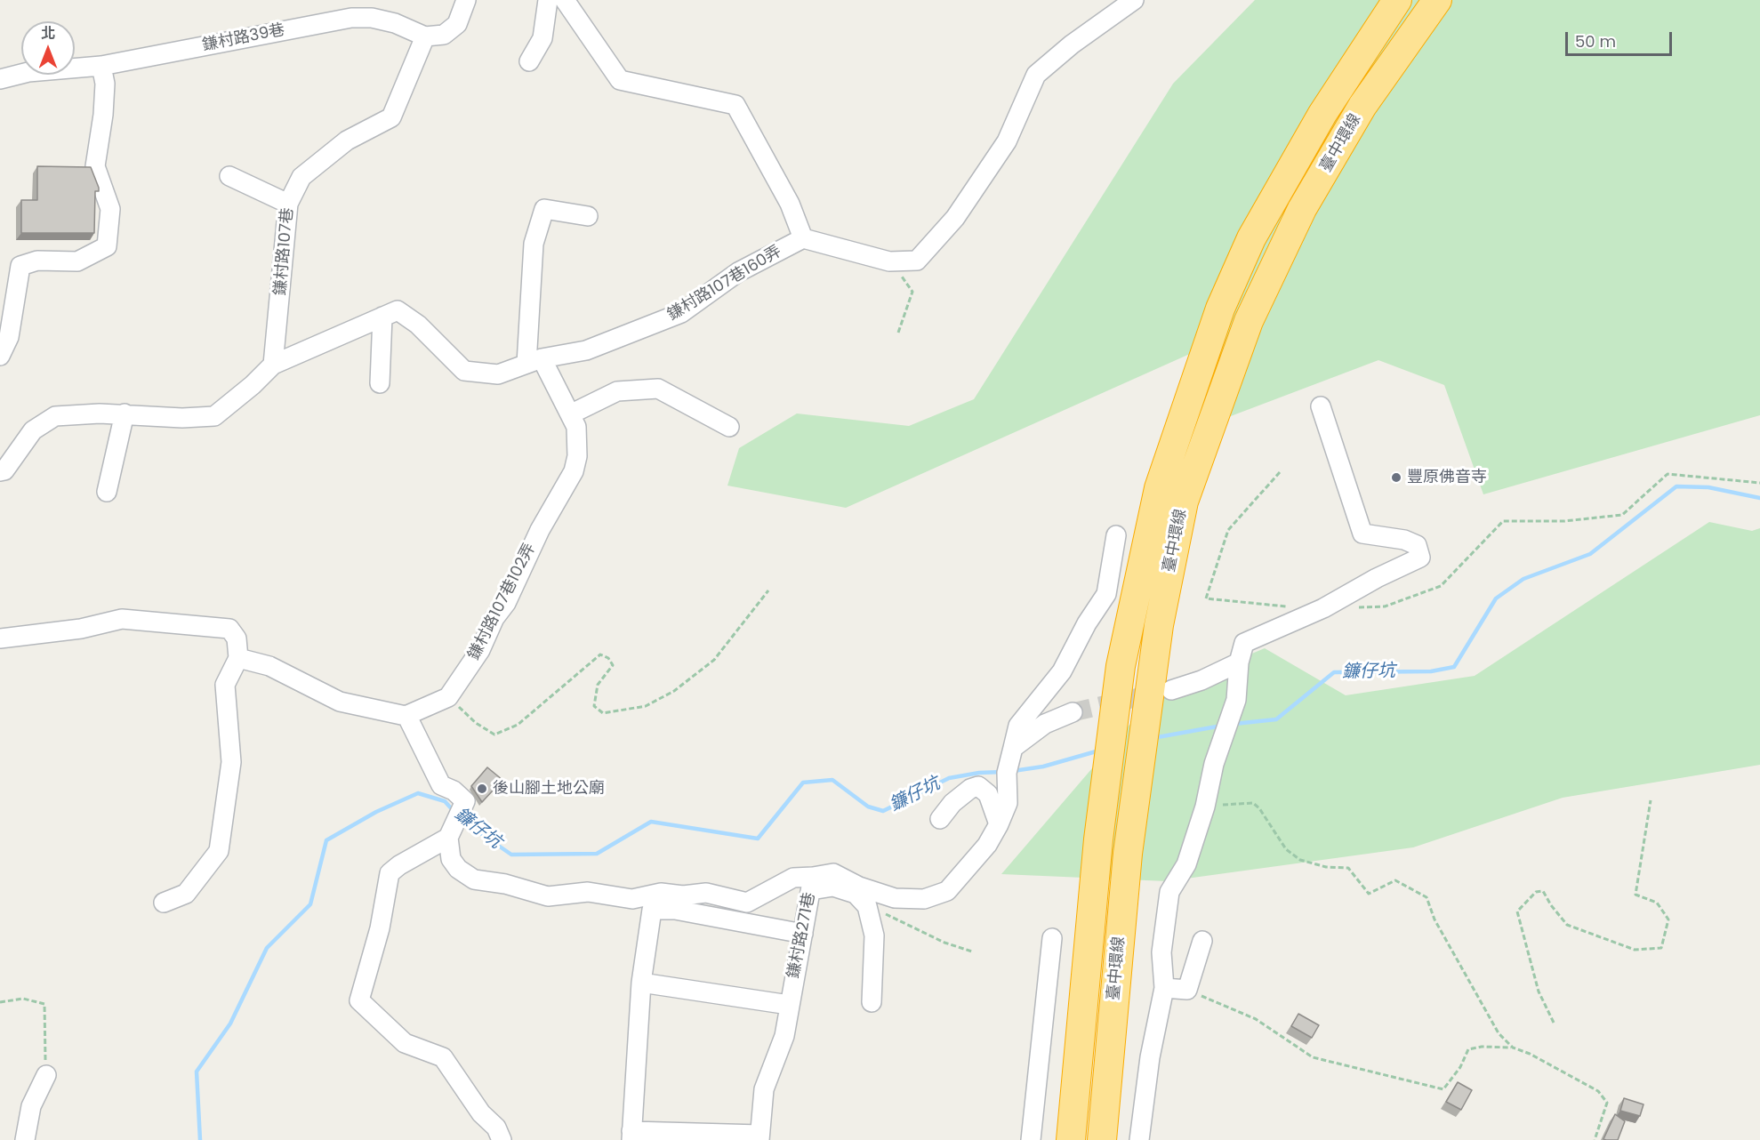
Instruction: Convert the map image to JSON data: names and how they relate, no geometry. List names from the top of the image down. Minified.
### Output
{"streets":{"highway":["臺中環線"],"street":["鎌村路39巷","鎌村路107巷","鎌村路107巷160弄","鎌村路107巷102弄","鎌村路271巷"]},"crossings":[["鎌村路39巷","鎌村路107巷"],["鎌村路107巷160弄","鎌村路107巷102弄"]],"water":["鐮仔坑"],"places":["豐原佛音寺","後山腳土地公廟"],"scale_bar":"50 m","north":"top"}
